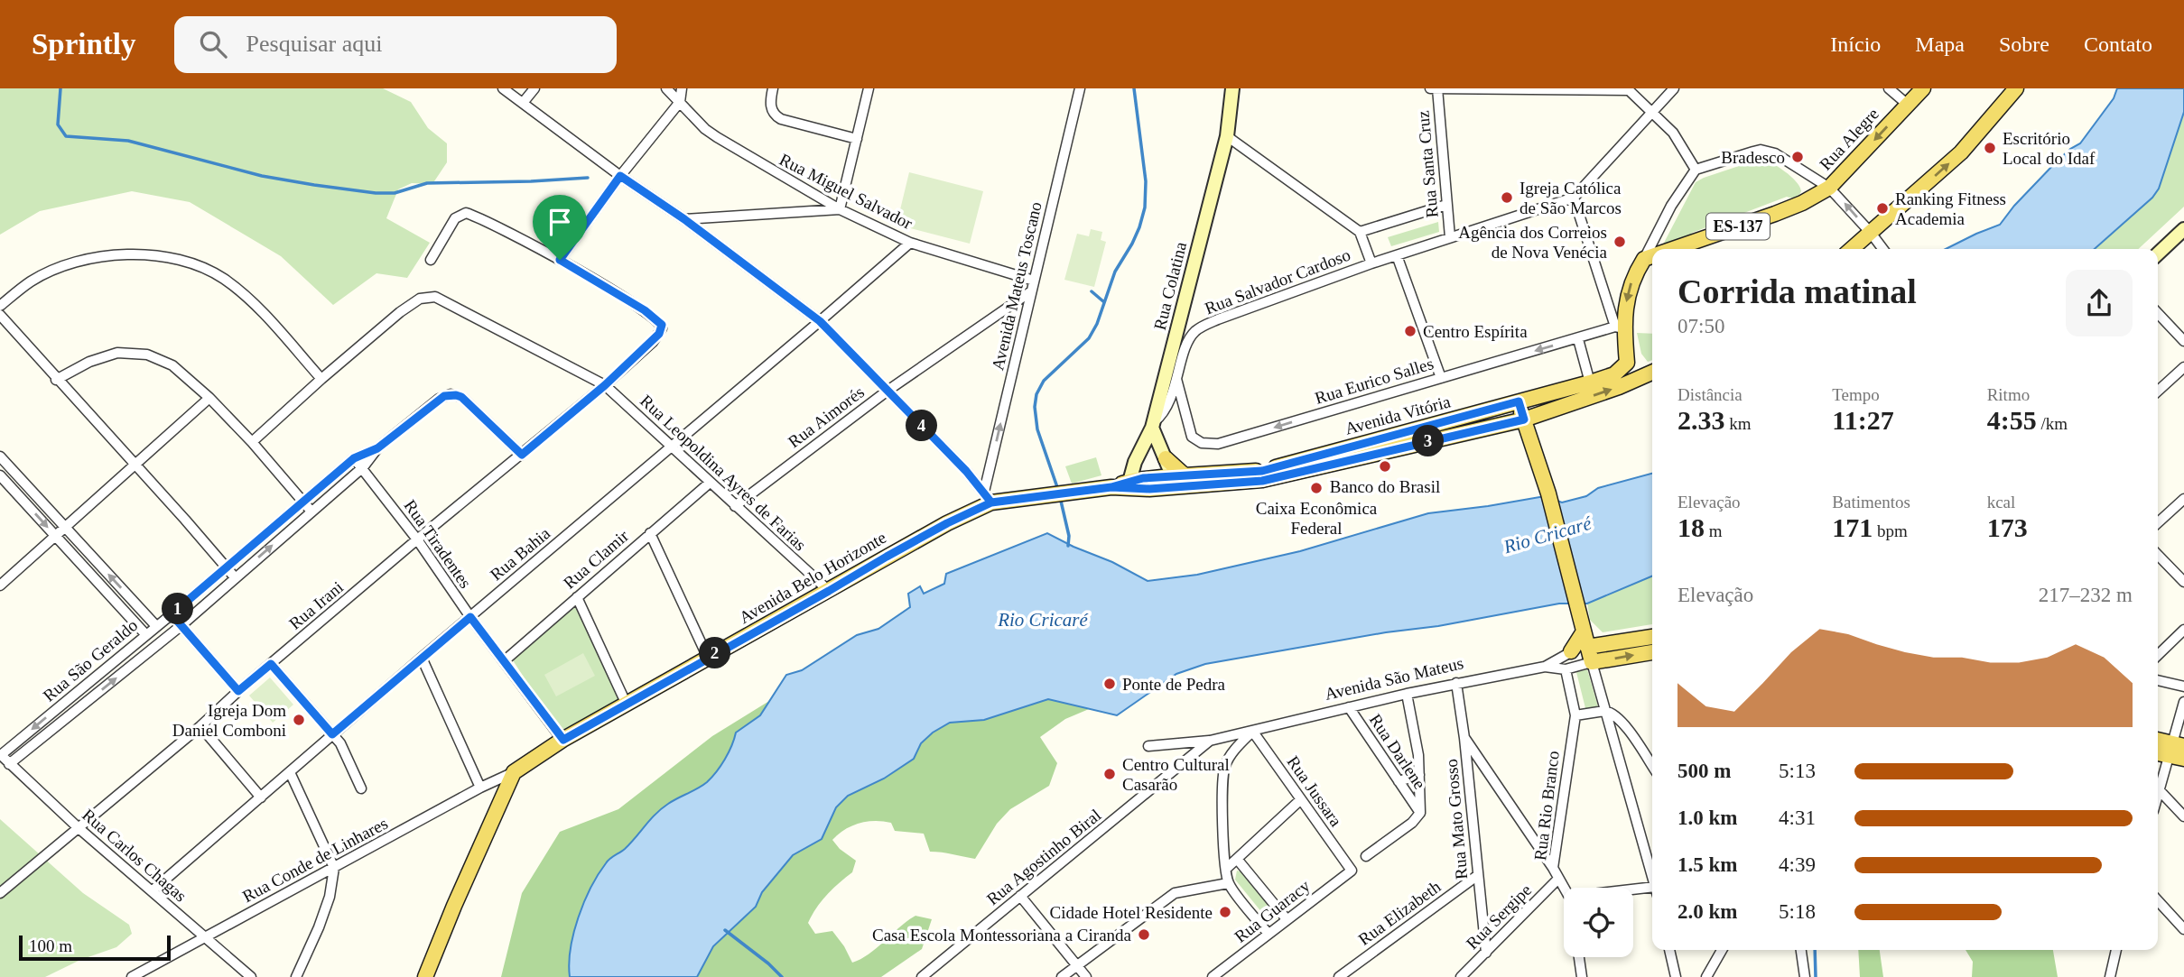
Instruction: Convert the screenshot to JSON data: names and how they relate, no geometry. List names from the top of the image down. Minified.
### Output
{"streets":{"main road":["Rua Alegre","ES-137","Rua Colatina","Avenida Vitória","Avenida Belo Horizonte","Avenida São Mateus"],"street":["Rua Santa Cruz","Rua Miguel Salvador","Rua Salvador Cardoso","Avenida Mateus Toscano","Rua Eurico Salles","Rua Aimorés","Rua Leopoldina Ayres de Farias","Rua Tiradentes","Rua Bahia","Rua Clamir","Rua Irani","Rua São Geraldo","Rua Darlene","Rua Jussara","Rua Rio Branco","Rua Mato Grosso","Rua Carlos Chagas","Rua Agostinho Biral","Rua Conde de Linhares","Rua Guaracy","Rua Elizabeth","Rua Sergipe"]},"crossings":[["Rua Alegre","ES-137"],["Rua Santa Cruz","Rua Salvador Cardoso"],["Rua Miguel Salvador","Avenida Mateus Toscano"],["Rua Miguel Salvador","Rua Bahia"],["Rua Salvador Cardoso","Rua Colatina"],["Rua Salvador Cardoso","Rua Eurico Salles"],["Avenida Mateus Toscano","Rua Aimorés"],["Avenida Mateus Toscano","Avenida Belo Horizonte"],["Rua Colatina","Avenida Vitória"],["Rua Colatina","Avenida Belo Horizonte"],["Avenida Vitória","Avenida Belo Horizonte"],["Rua Aimorés","Rua Leopoldina Ayres de Farias"],["Rua Leopoldina Ayres de Farias","Rua Bahia"],["Rua Leopoldina Ayres de Farias","Rua Clamir"],["Rua Leopoldina Ayres de Farias","Avenida Belo Horizonte"],["Rua Leopoldina Ayres de Farias","Rua Irani"],["Rua Tiradentes","Rua Bahia"],["Rua Tiradentes","Rua Clamir"],["Rua Tiradentes","Avenida Belo Horizonte"],["Rua Tiradentes","Rua Irani"],["Rua Tiradentes","Rua São Geraldo"],["Rua Bahia","Rua Carlos Chagas"],["Avenida Belo Horizonte","Rua Conde de Linhares"],["Rua Irani","Rua São Geraldo"],["Rua Irani","Rua Carlos Chagas"],["Rua São Geraldo","Rua Carlos Chagas"],["Avenida São Mateus","Rua Darlene"],["Avenida São Mateus","Rua Jussara"],["Avenida São Mateus","Rua Mato Grosso"],["Avenida São Mateus","Rua Agostinho Biral"],["Rua Jussara","Rua Agostinho Biral"],["Rua Jussara","Rua Guaracy"],["Rua Rio Branco","Rua Sergipe"],["Rua Mato Grosso","Rua Elizabeth"],["Rua Mato Grosso","Rua Sergipe"],["Rua Carlos Chagas","Rua Conde de Linhares"]],"one_way":["Avenida Mateus Toscano","Rua Eurico Salles"],"water":["Rio Cricaré"],"places":["Escritório Local do Idaf","Bradesco","Igreja Católica de São Marcos","Ranking Fitness Academia","Agência dos Correios de Nova Venécia","Centro Espírita","Banco do Brasil","Caixa Econômica Federal","Ponte de Pedra","Igreja Dom Daniel Comboni","Centro Cultural Casarão","Cidade Hotel Residente","Casa Escola Montessoriana a Ciranda"],"scale_bar":"100 m","page":{"header":"Sprintly","search":"Pesquisar aqui","nav":["Início","Mapa","Sobre","Contato"],"heading":["Corrida matinal","07:50"],"stats":[["Distância","2.33 km"],["Tempo","11:27"],["Ritmo","4:55 /km"],["Elevação","18 m"],["Batimentos","171 bpm"],["kcal","173"]],"pins":["4","3","1","2"],"chart":["Elevação","217–232 m"],"list":[{"name":"500 m","note":"5:13"},{"name":"1.0 km","note":"4:31"},{"name":"1.5 km","note":"4:39"},{"name":"2.0 km","note":"5:18"}],"scale":"100 m"}}
